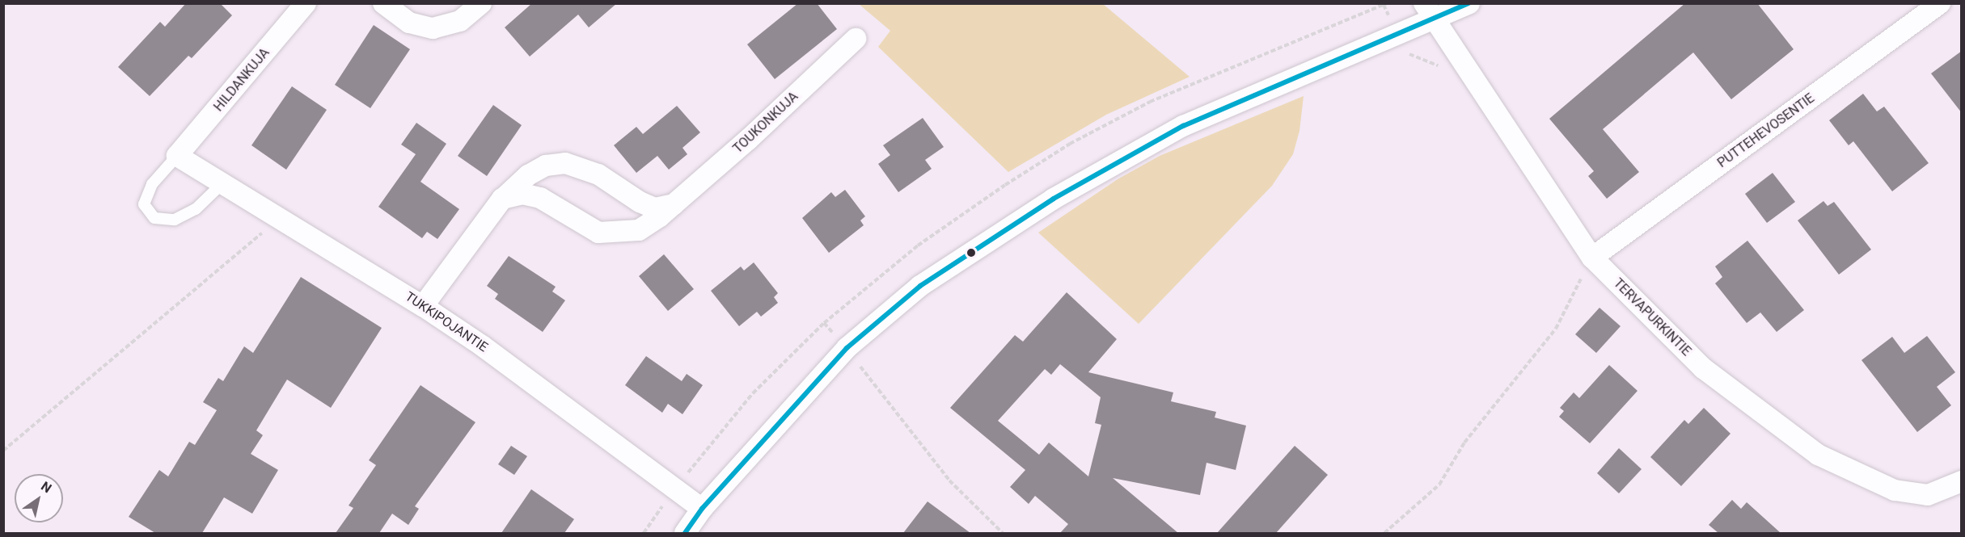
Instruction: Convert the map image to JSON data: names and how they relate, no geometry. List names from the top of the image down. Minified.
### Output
{"streets":{"street":["HILDANKUJA","TOUKONKUJA","PUTTEHEVOSENTIE","TERVAPURKINTIE","TUKKIPOJANTIE"]},"crossings":[["HILDANKUJA","TUKKIPOJANTIE"],["PUTTEHEVOSENTIE","TERVAPURKINTIE"]],"north":"top right"}
